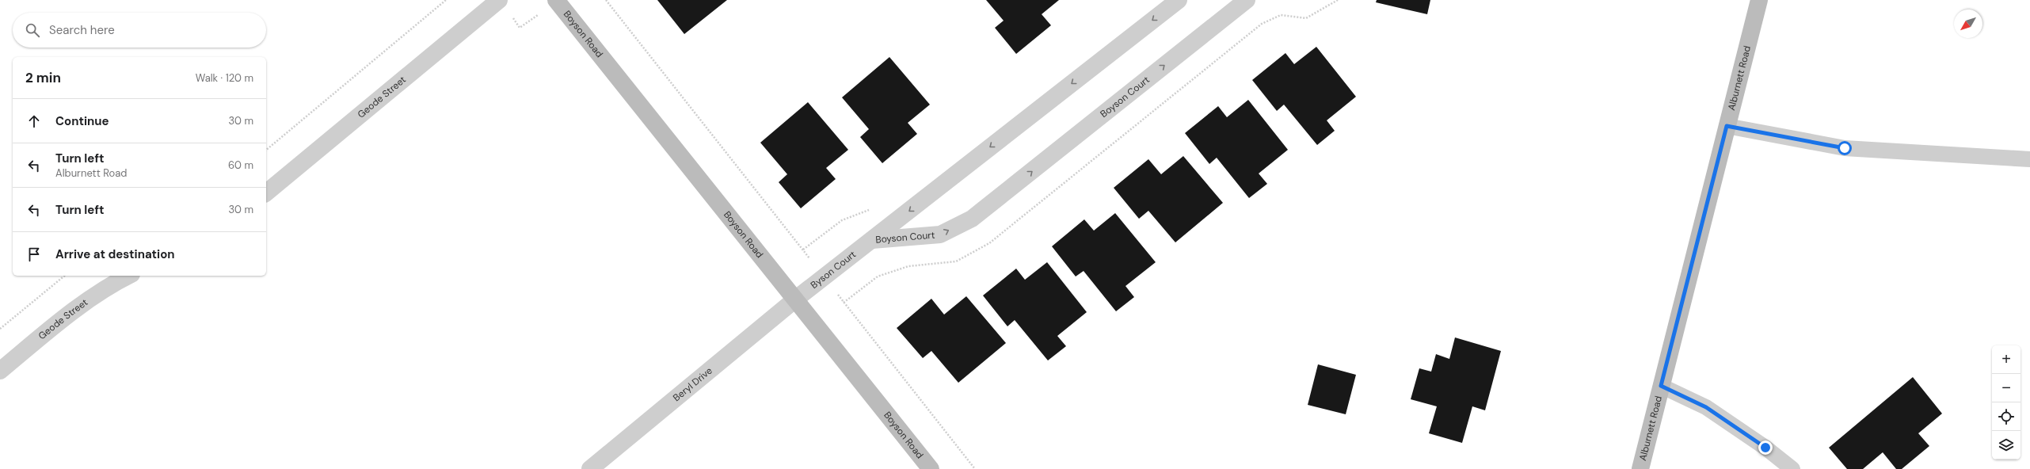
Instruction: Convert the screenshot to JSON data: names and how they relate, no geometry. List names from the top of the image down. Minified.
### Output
{"streets":{"street":["Boyson Road","Alburnett Road","Geode Street","Boyson Court","Byson Court","Beryl Drive"]},"crossings":[["Boyson Road","Byson Court"],["Boyson Road","Beryl Drive"],["Boyson Court","Byson Court"],["Byson Court","Beryl Drive"]],"north":"bottom left","page":{"search":"Search here","heading":["2 min","Walk · 120 m"],"list":[["Continue","30 m"],["Turn left","Alburnett Road","60 m"],["Turn left","30 m"],"Arrive at destination"],"map_buttons":["+","−"]}}
